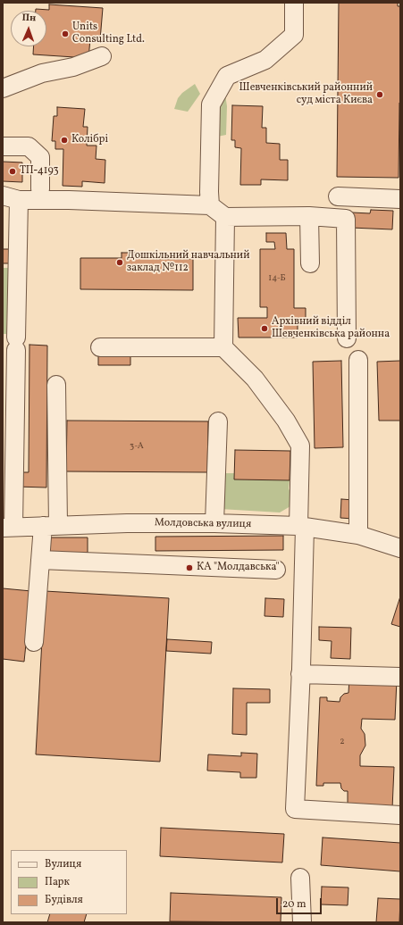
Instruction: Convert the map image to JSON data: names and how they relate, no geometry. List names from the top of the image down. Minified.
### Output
{"streets":{"street":["Молдовська вулиця"]},"places":["Units Consulting Ltd.","Шевченківський районний суд міста Києва","Колібрі","ТП-4193","Дошкільний навчальний заклад №112","Архівний відділ Шевченківська районна","КА \"Молдавська\""],"house_numbers":["14-Б","3-А","2"],"legend":["Вулиця","Парк","Будівля"],"scale_bar":"20 m","north":"top"}
